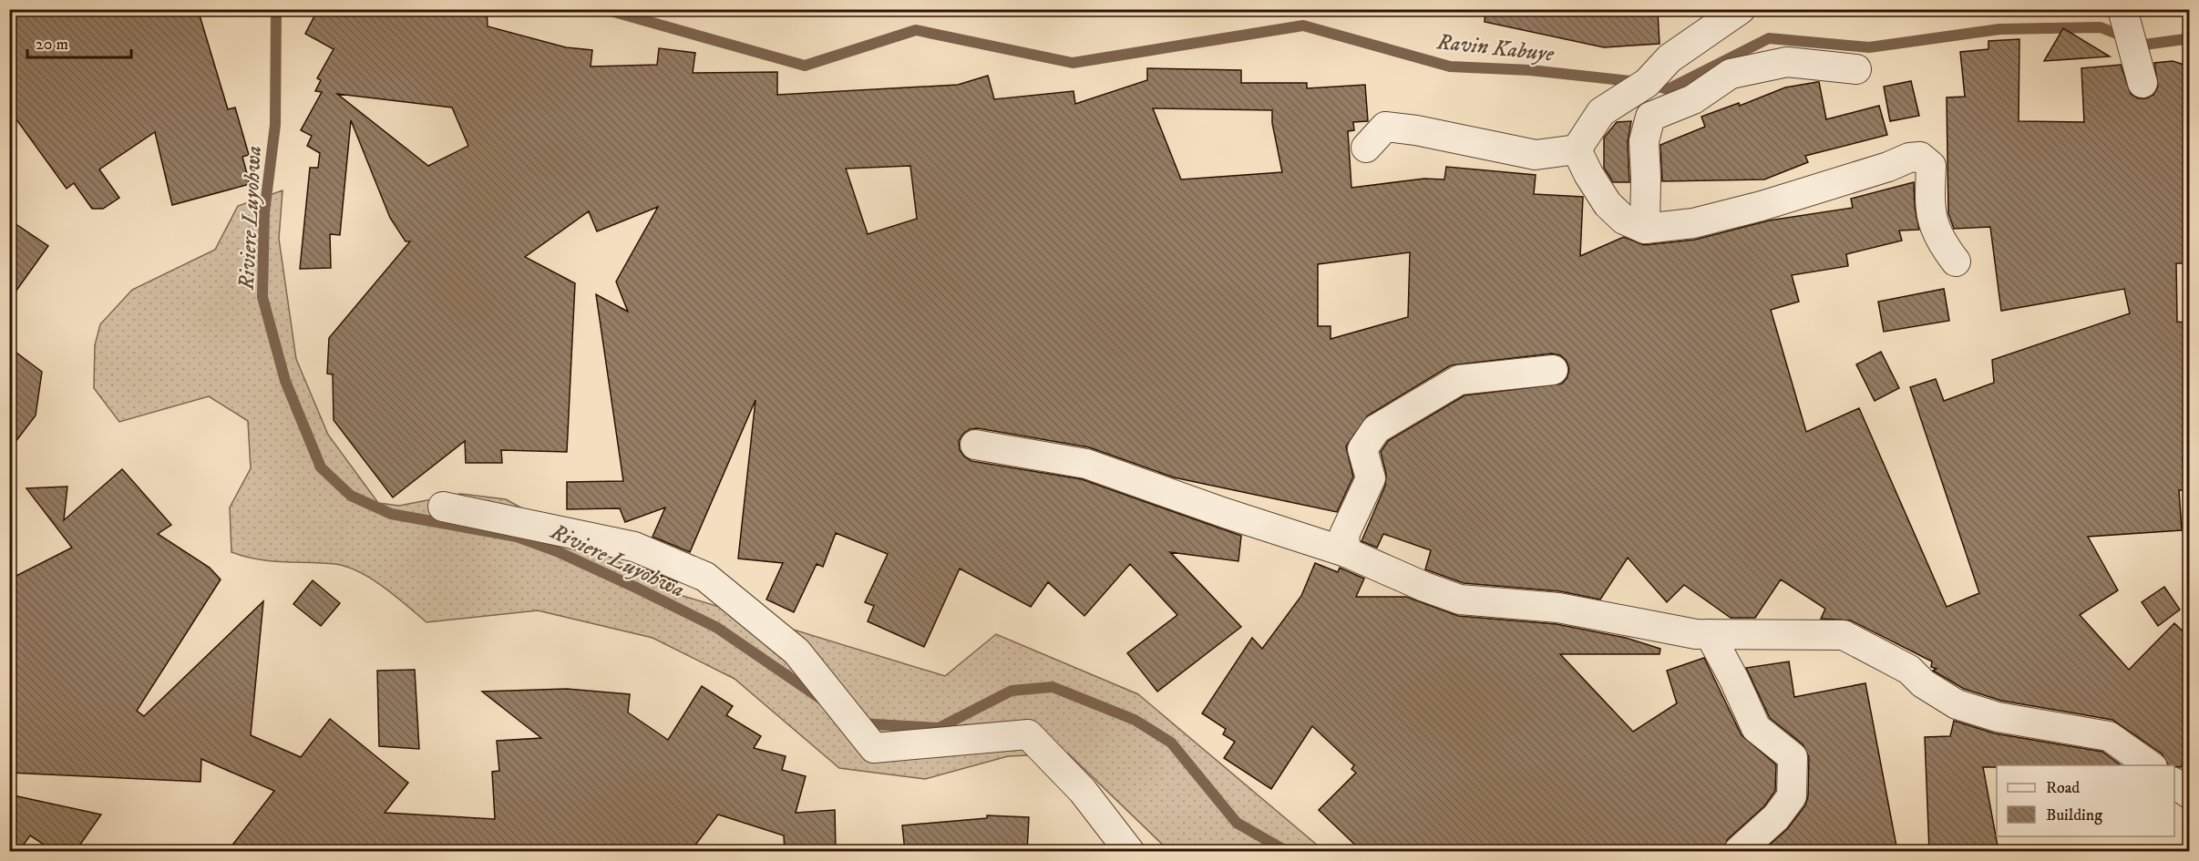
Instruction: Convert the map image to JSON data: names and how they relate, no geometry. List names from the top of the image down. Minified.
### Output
{"water":["Ravin Kabuye","Riviere Luyohwa"],"legend":["Road","Building"],"scale_bar":"20 m"}
